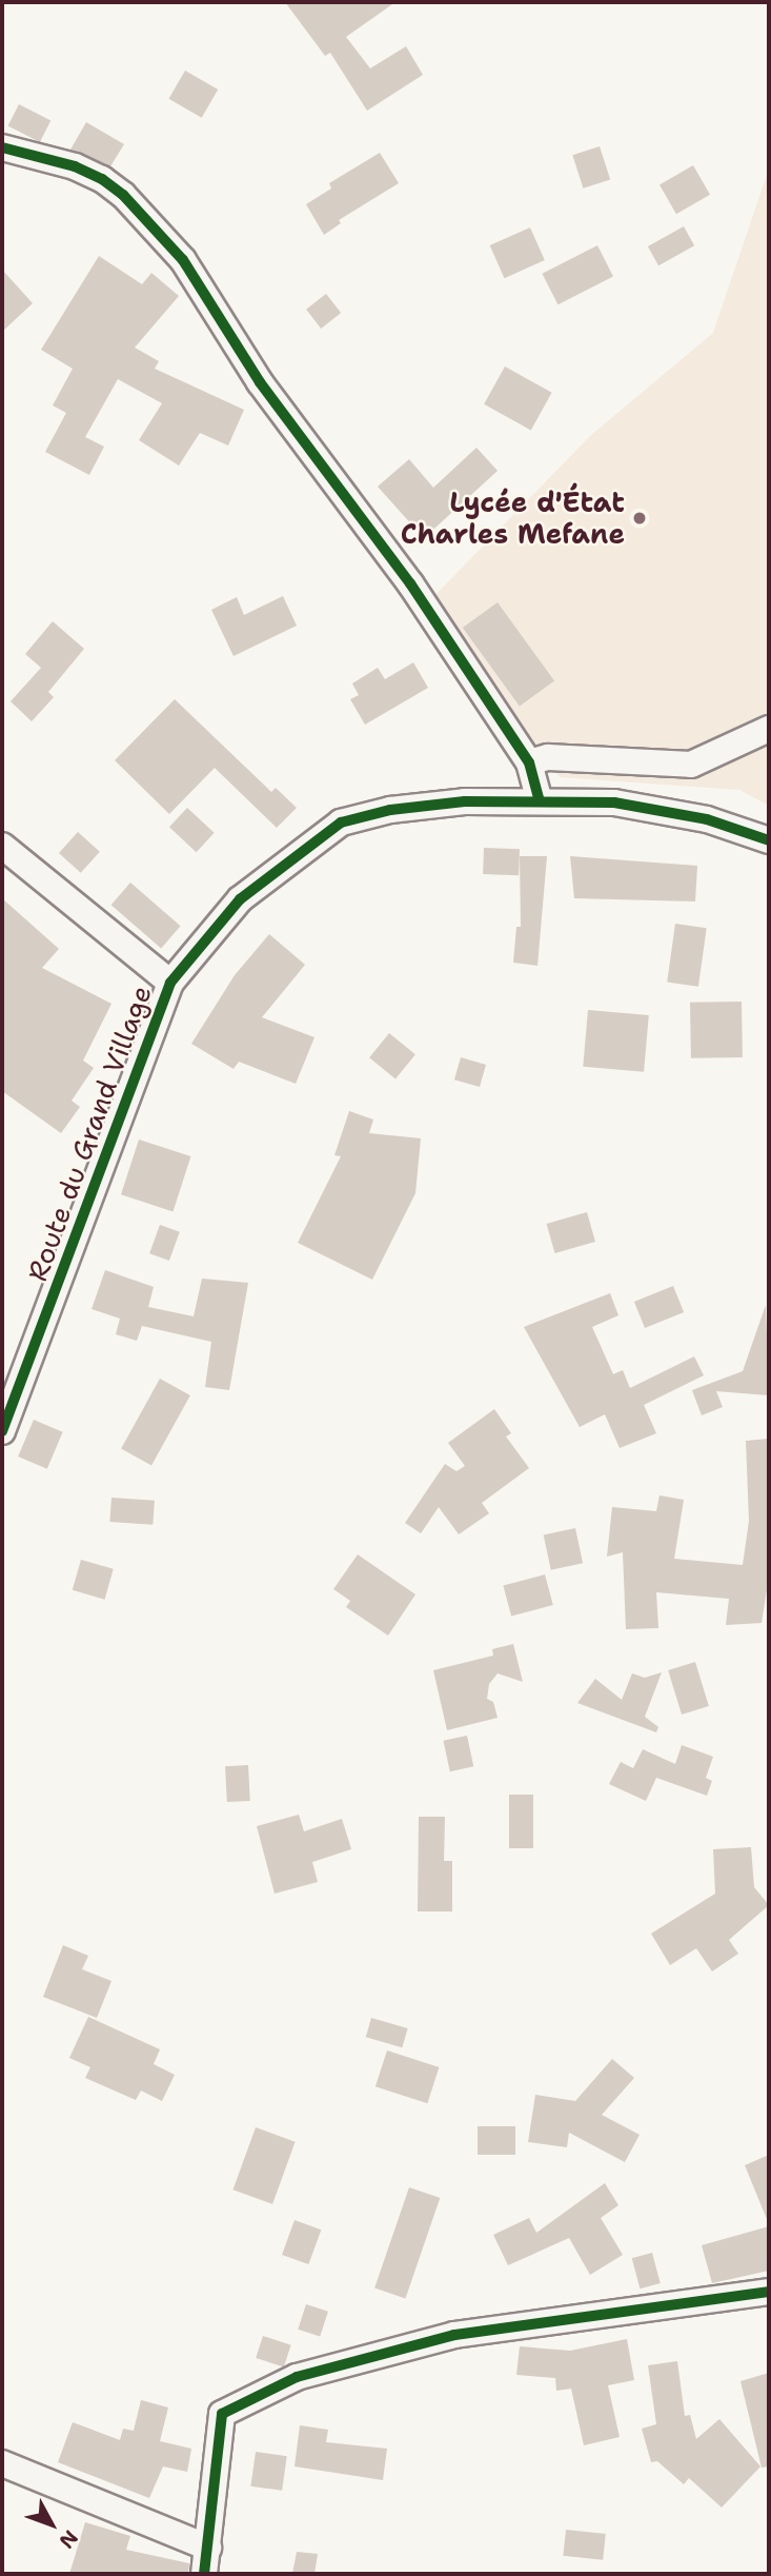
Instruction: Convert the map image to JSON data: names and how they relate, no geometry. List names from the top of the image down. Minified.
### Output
{"streets":{"street":["Route du Grand Village"]},"places":["Lycée d'État Charles Mefane"],"north":"bottom right"}
